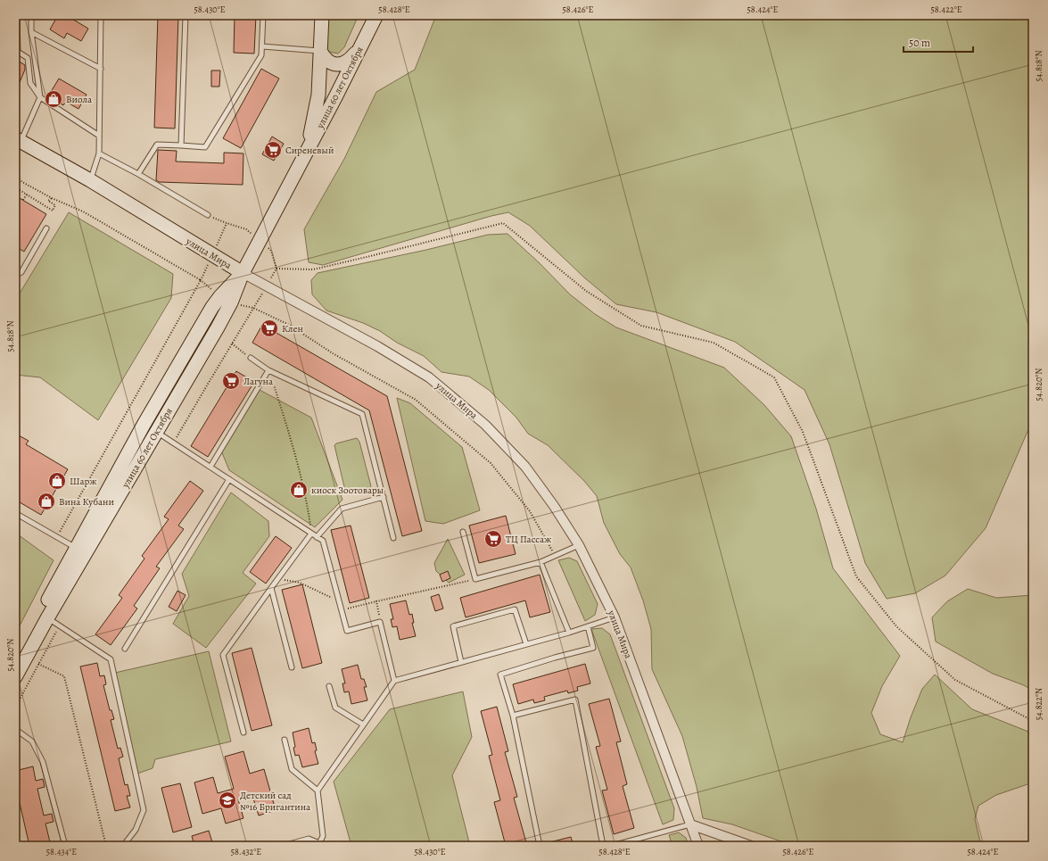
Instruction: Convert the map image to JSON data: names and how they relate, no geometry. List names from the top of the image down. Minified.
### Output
{"streets":{"main road":["улица 60 лет Октября","улица Мира"]},"crossings":[["улица 60 лет Октября","улица Мира"]],"places":{"shop":["Виола","Шарж","киоск Зоотовары","Вина Кубани"],"supermarket":["Сиреневый","Клен","Лагуна","ТЦ Пассаж"],"school or university":["Детский сад №16 Бригантина"]},"scale_bar":"50 m","coordinates":["58.430°E","58.428°E","58.426°E","58.424°E","58.422°E","54.818°N","54.820°N","54.822°N","58.434°E","58.432°E"]}
